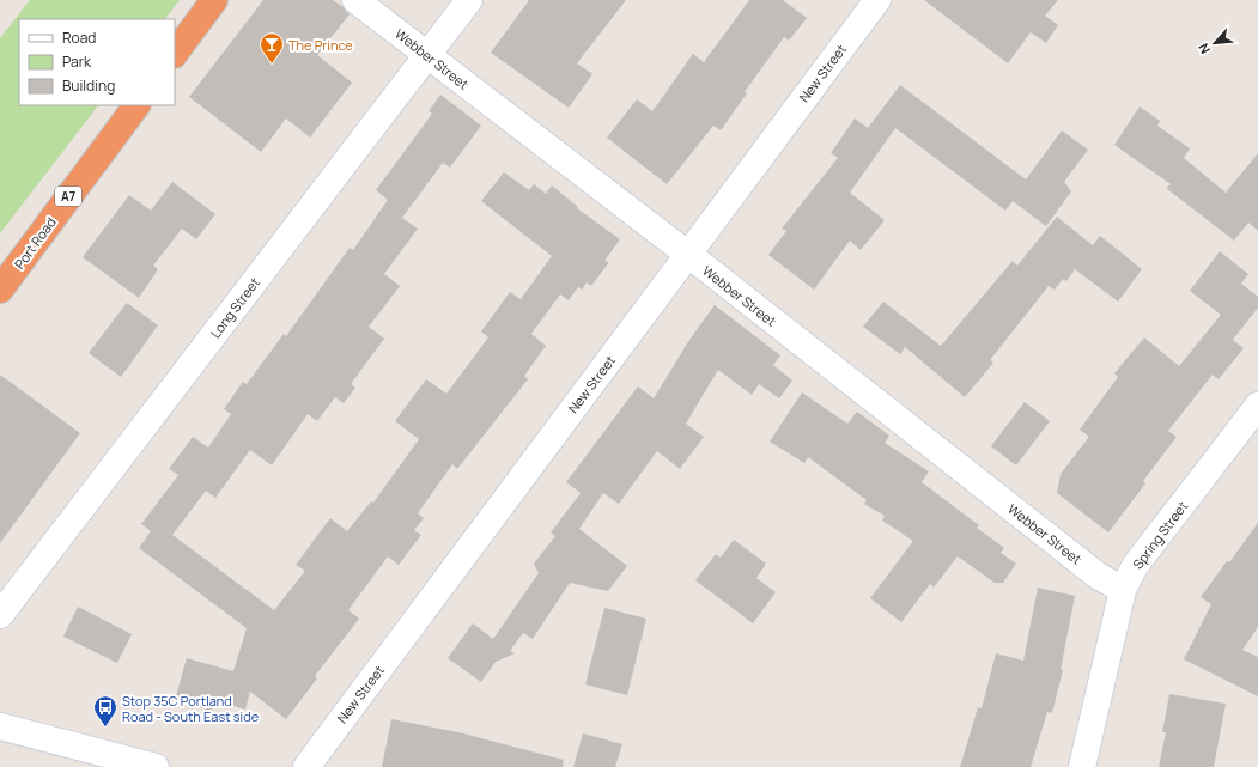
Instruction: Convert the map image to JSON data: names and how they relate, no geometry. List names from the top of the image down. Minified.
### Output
{"streets":{"highway":["A7","Port Road"],"street":["Webber Street","New Street","Long Street","Spring Street"]},"crossings":[["Webber Street","New Street"],["Webber Street","Long Street"],["Webber Street","Spring Street"]],"places":{"bar":["The Prince"],"bus stop":["Stop 35C Portland Road - South East side"]},"legend":["Road","Park","Building"],"north":"bottom left"}
